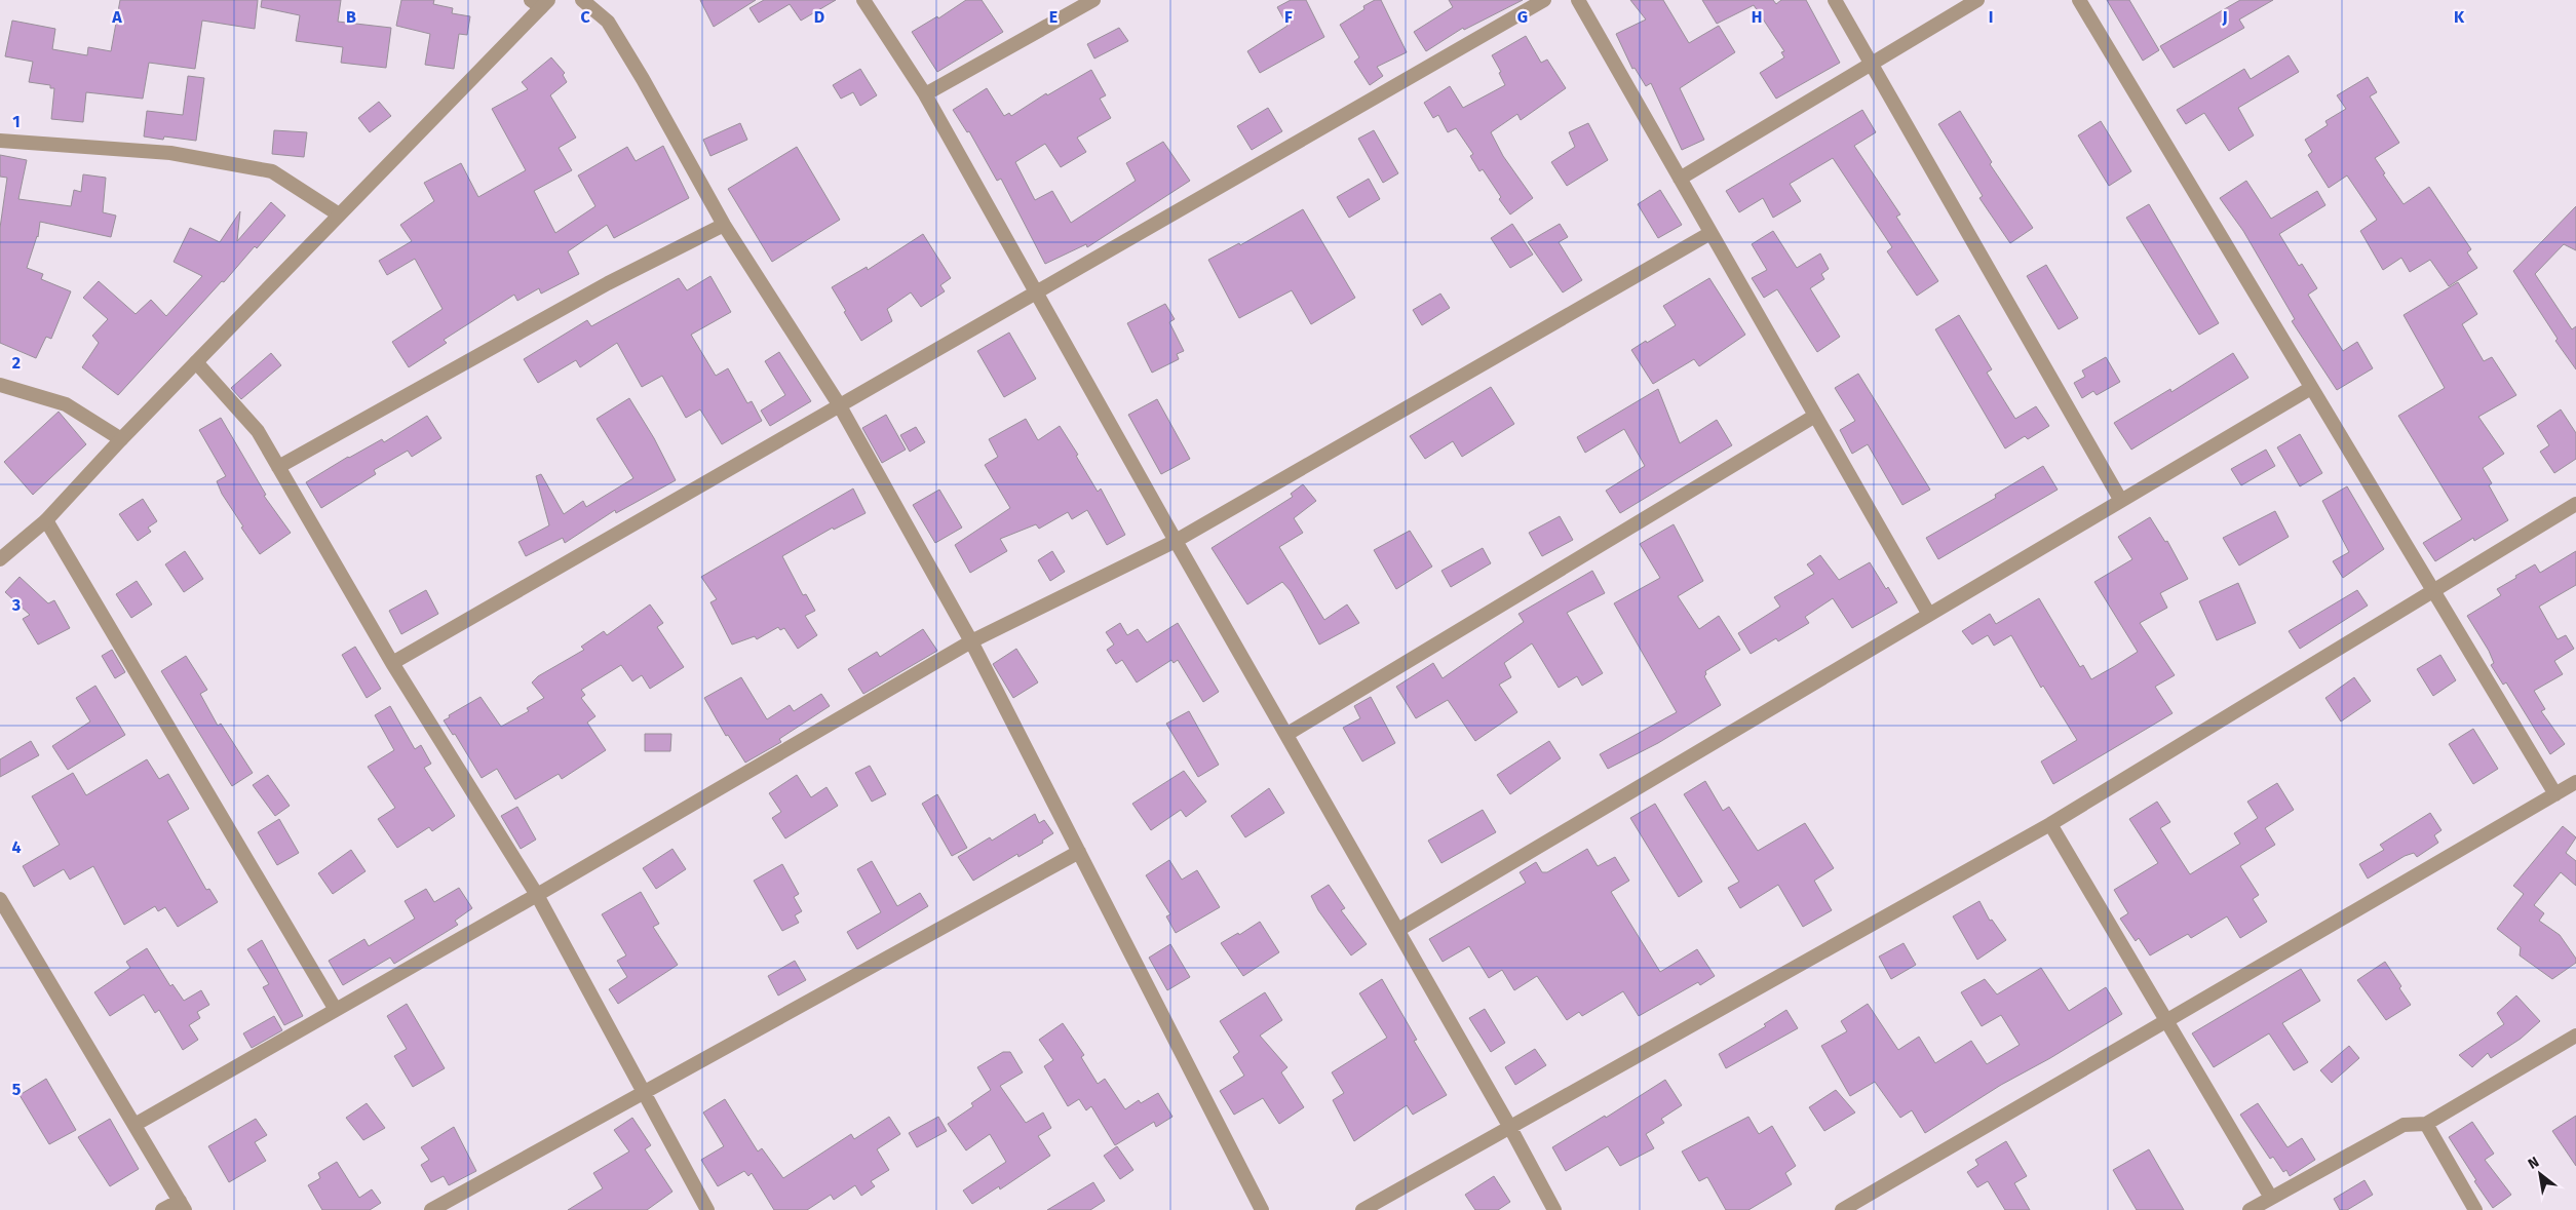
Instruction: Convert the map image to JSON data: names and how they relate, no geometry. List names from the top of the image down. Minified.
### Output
{"north":"top left","grid":{"columns":["A","B","C","D","E","F","G","H","I","J","K"],"rows":["1","2","3","4","5"]}}
